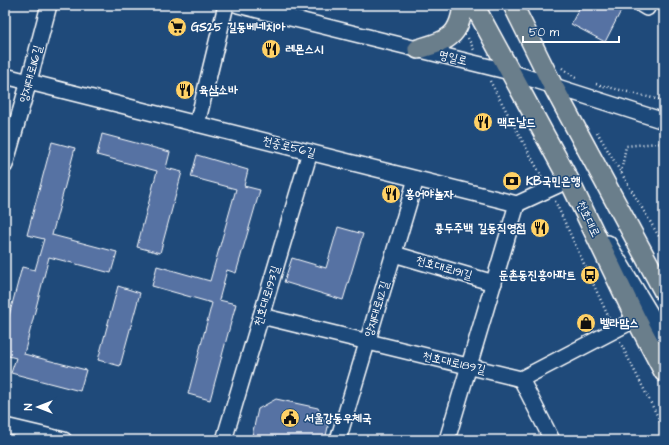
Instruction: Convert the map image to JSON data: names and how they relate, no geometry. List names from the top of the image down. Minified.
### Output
{"streets":{"main road":["천호대로"],"street":["명일로","양재대로116길","천중로56길","천호대로191길","천호대로193길","양재대로112길","천호대로189길"]},"crossings":[["명일로","천호대로"],["양재대로116길","천중로56길"],["천중로56길","천호대로193길"],["천중로56길","양재대로112길"],["천호대로191길","양재대로112길"],["천호대로193길","천호대로189길"],["양재대로112길","천호대로189길"]],"places":{"supermarket":["GS25 길동베네치아"],"restaurant":["레몬스시","육삼소바","맥도날드","홍어야놀자","콩두주백 길동직영점"],"bank":["KB국민은행"],"bus stop":["둔촌동진흥아파트"],"shop":["벨라맘스"],"public building":["서울강동우체국"]},"scale_bar":"50 m","north":"left"}
